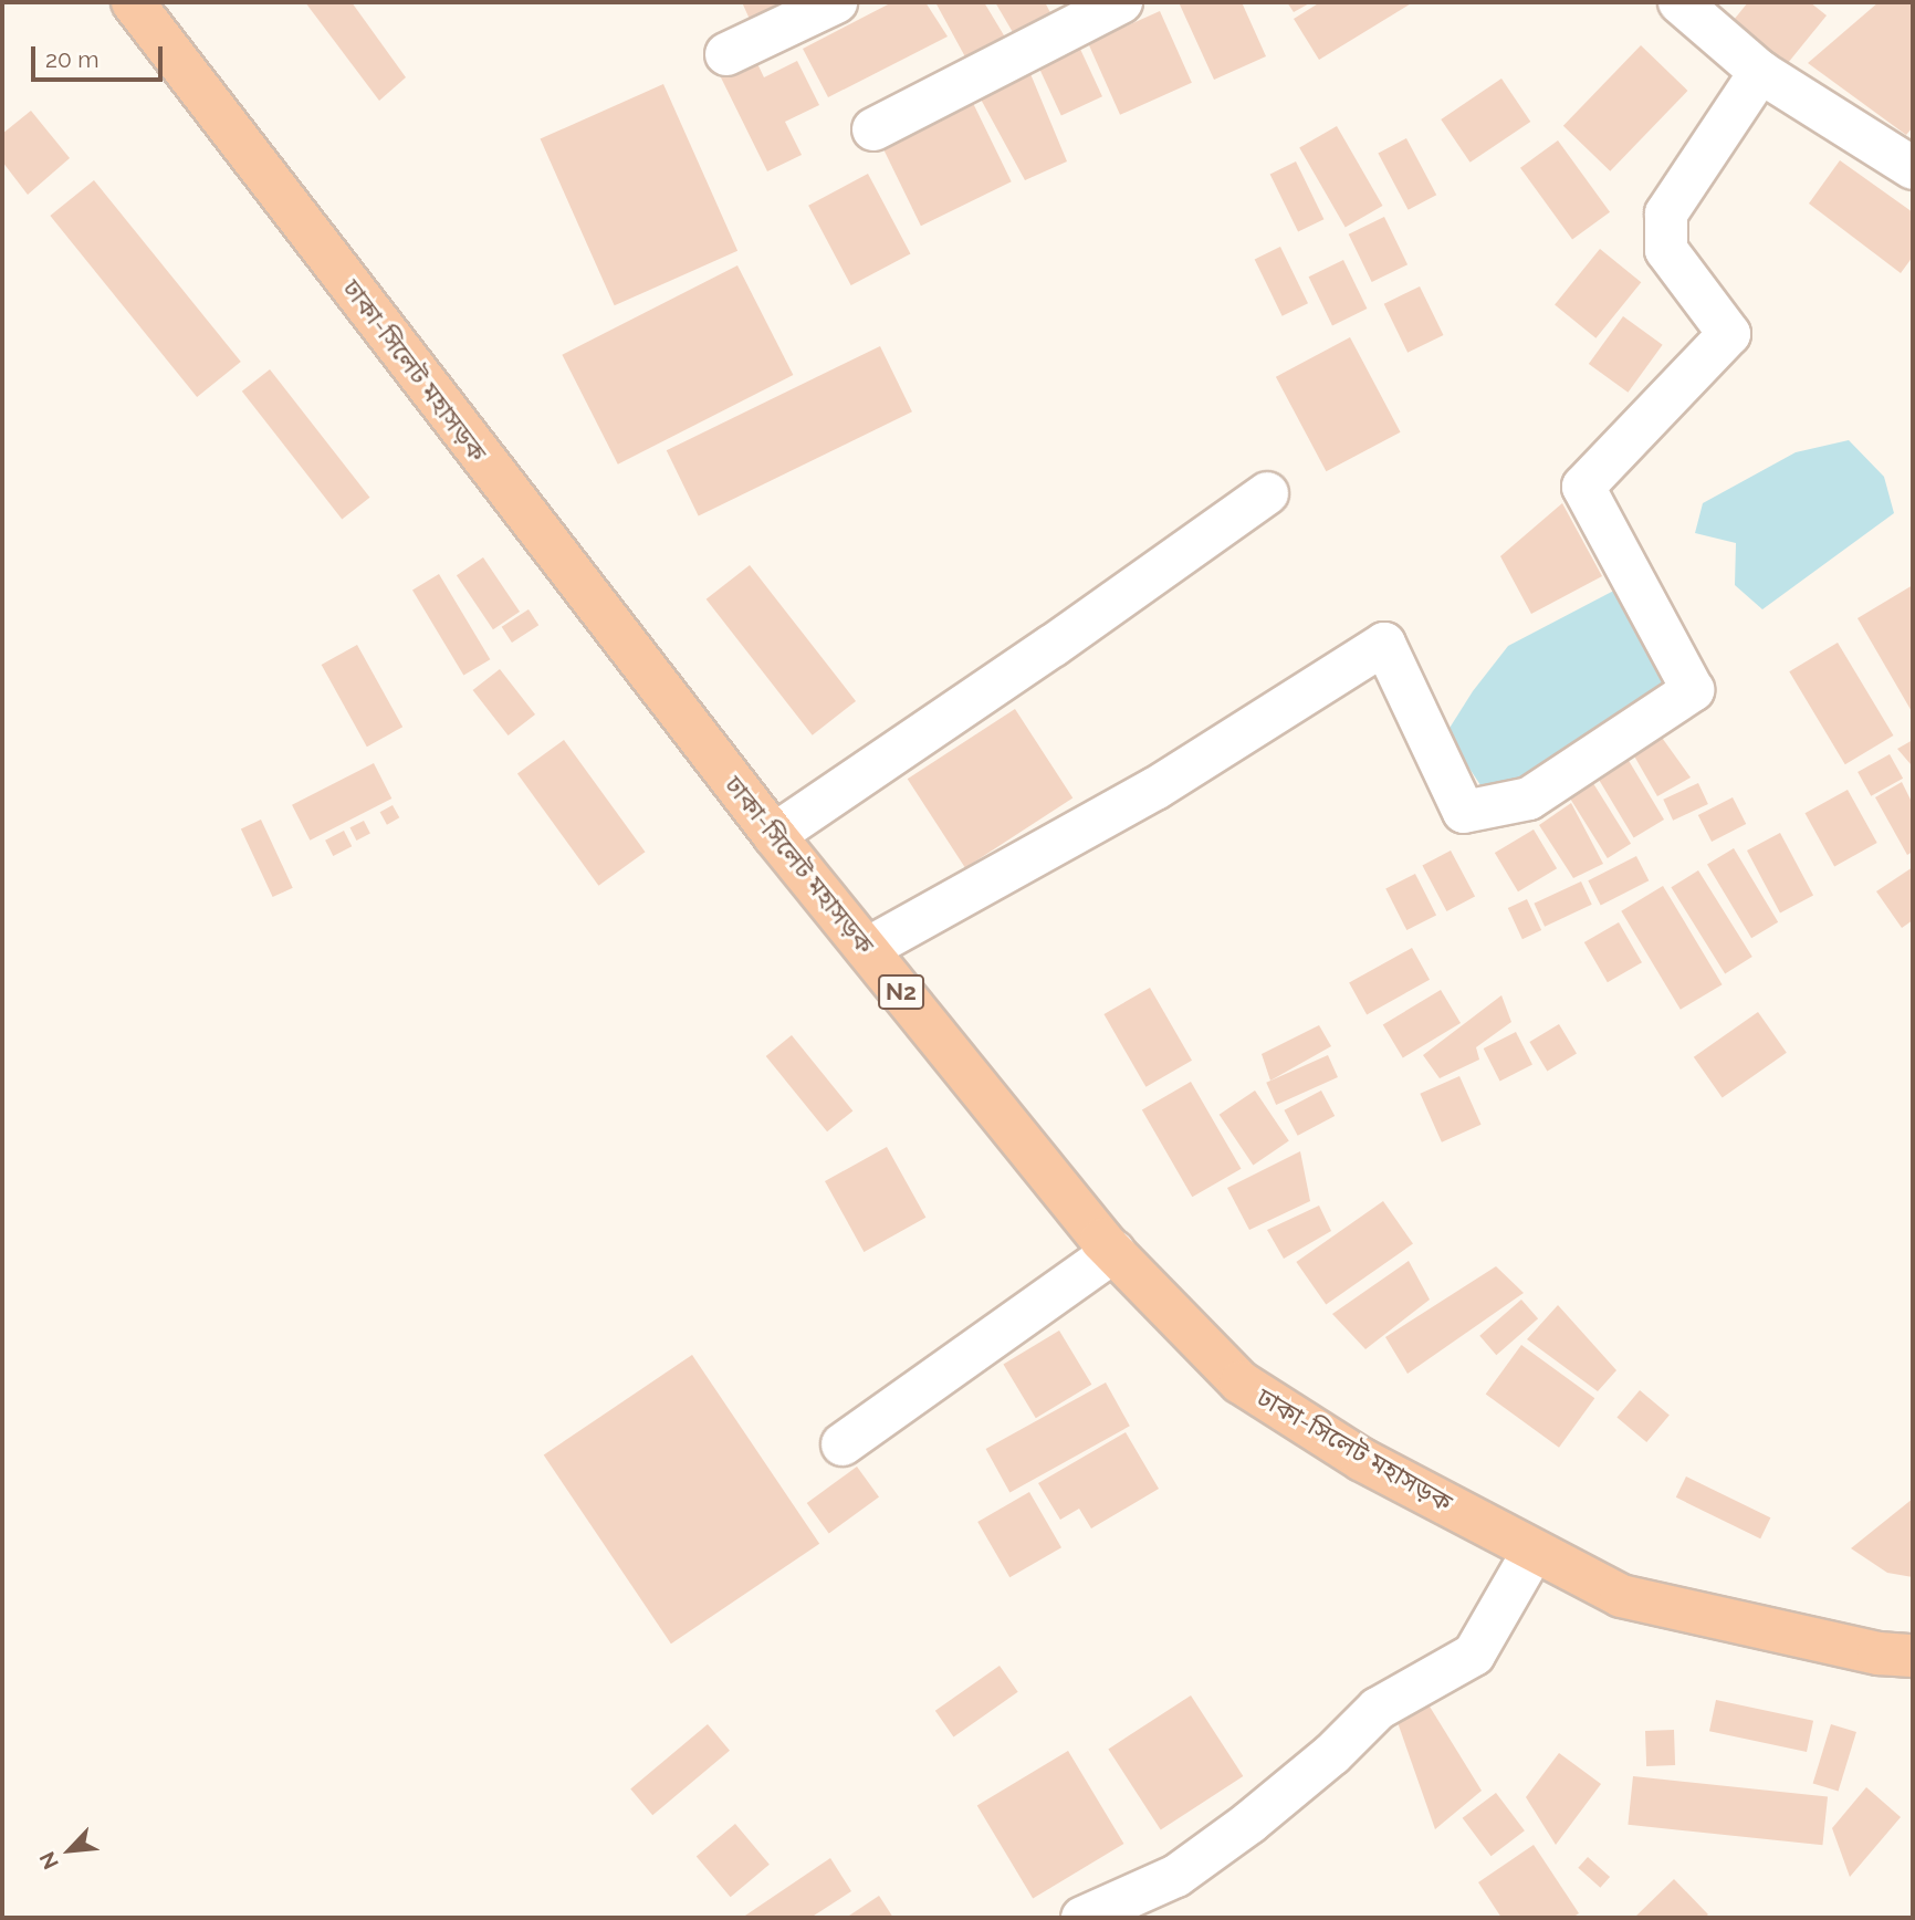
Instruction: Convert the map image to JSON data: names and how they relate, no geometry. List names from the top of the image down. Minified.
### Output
{"streets":{"highway":["ঢাকা-সিলেট মহাসড়ক","N2"]},"scale_bar":"20 m","north":"bottom left"}
